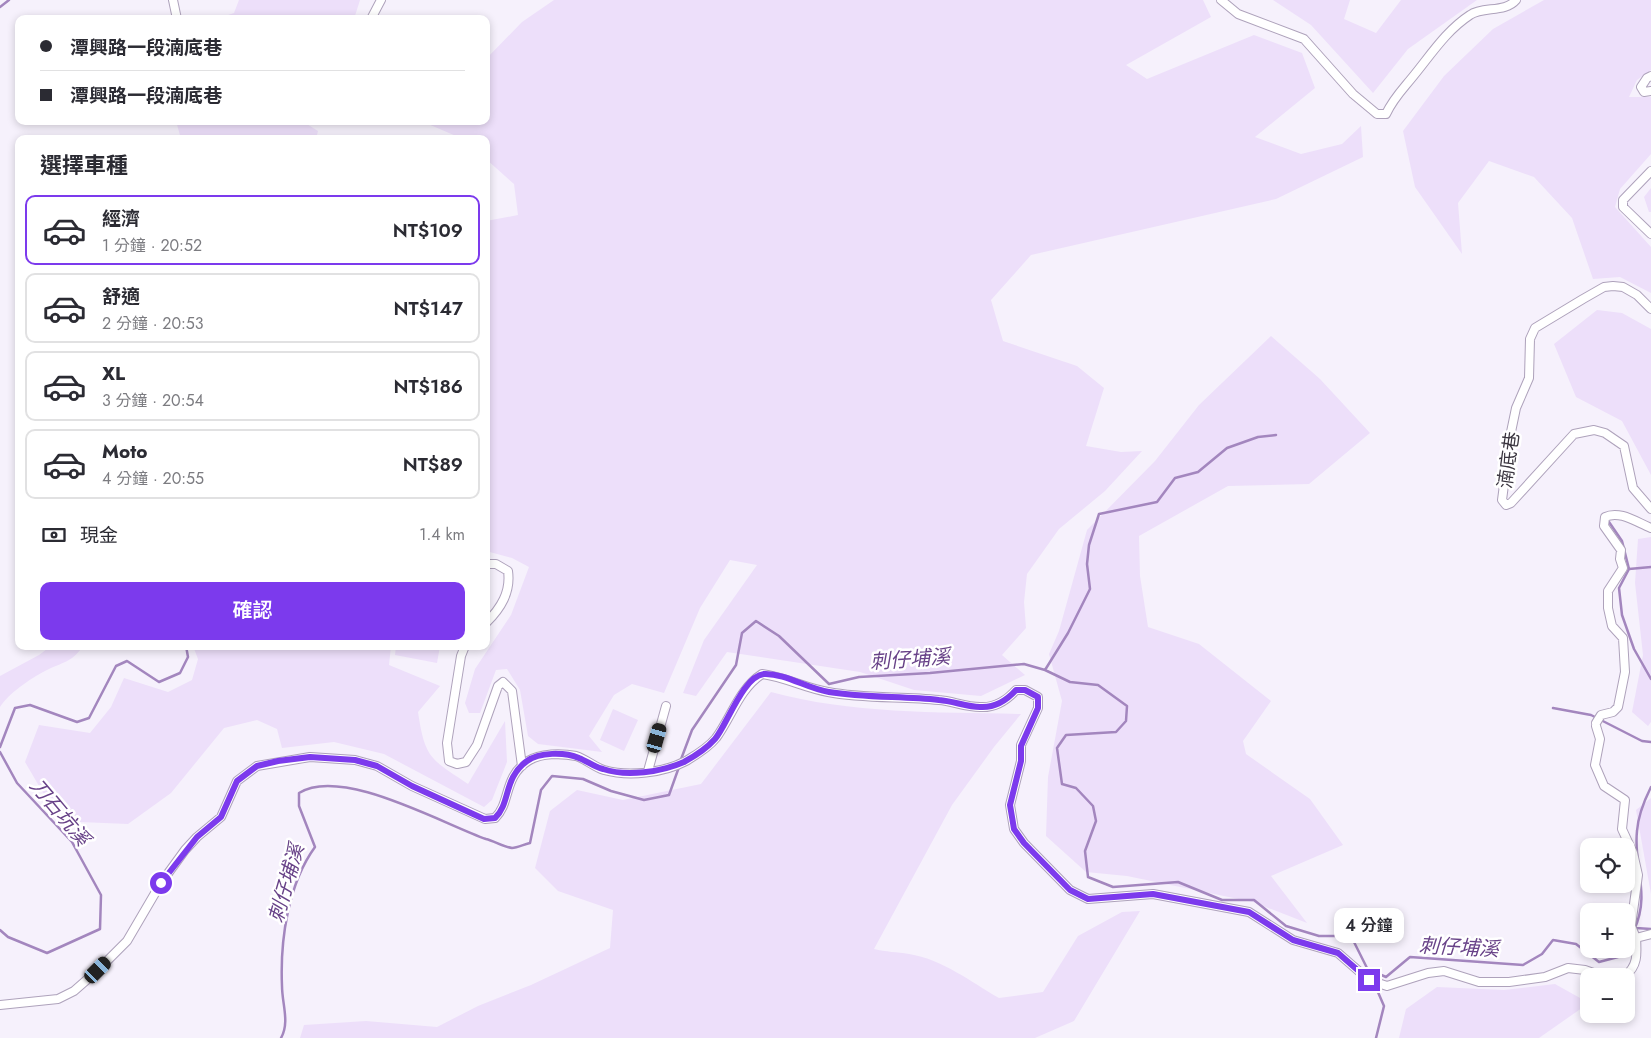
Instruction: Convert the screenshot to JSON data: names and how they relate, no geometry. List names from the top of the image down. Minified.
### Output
{"streets":{"street":["湳底巷"]},"water":["刺仔埔溪","刀石坑溪"],"page":{"banner":["潭興路一段湳底巷","潭興路一段湳底巷"],"heading":"選擇車種","list":[{"name":"經濟","note":"1 分鐘 · 20:52","value":"NT$109"},{"name":"舒適","note":"2 分鐘 · 20:53","value":"NT$147"},{"name":"XL","note":"3 分鐘 · 20:54","value":"NT$186"},{"name":"Moto","note":"4 分鐘 · 20:55","value":"NT$89"}],"pay":["現金","1.4 km"],"buttons":"確認","map_buttons":["+","−"],"bubble":"4 分鐘"}}
